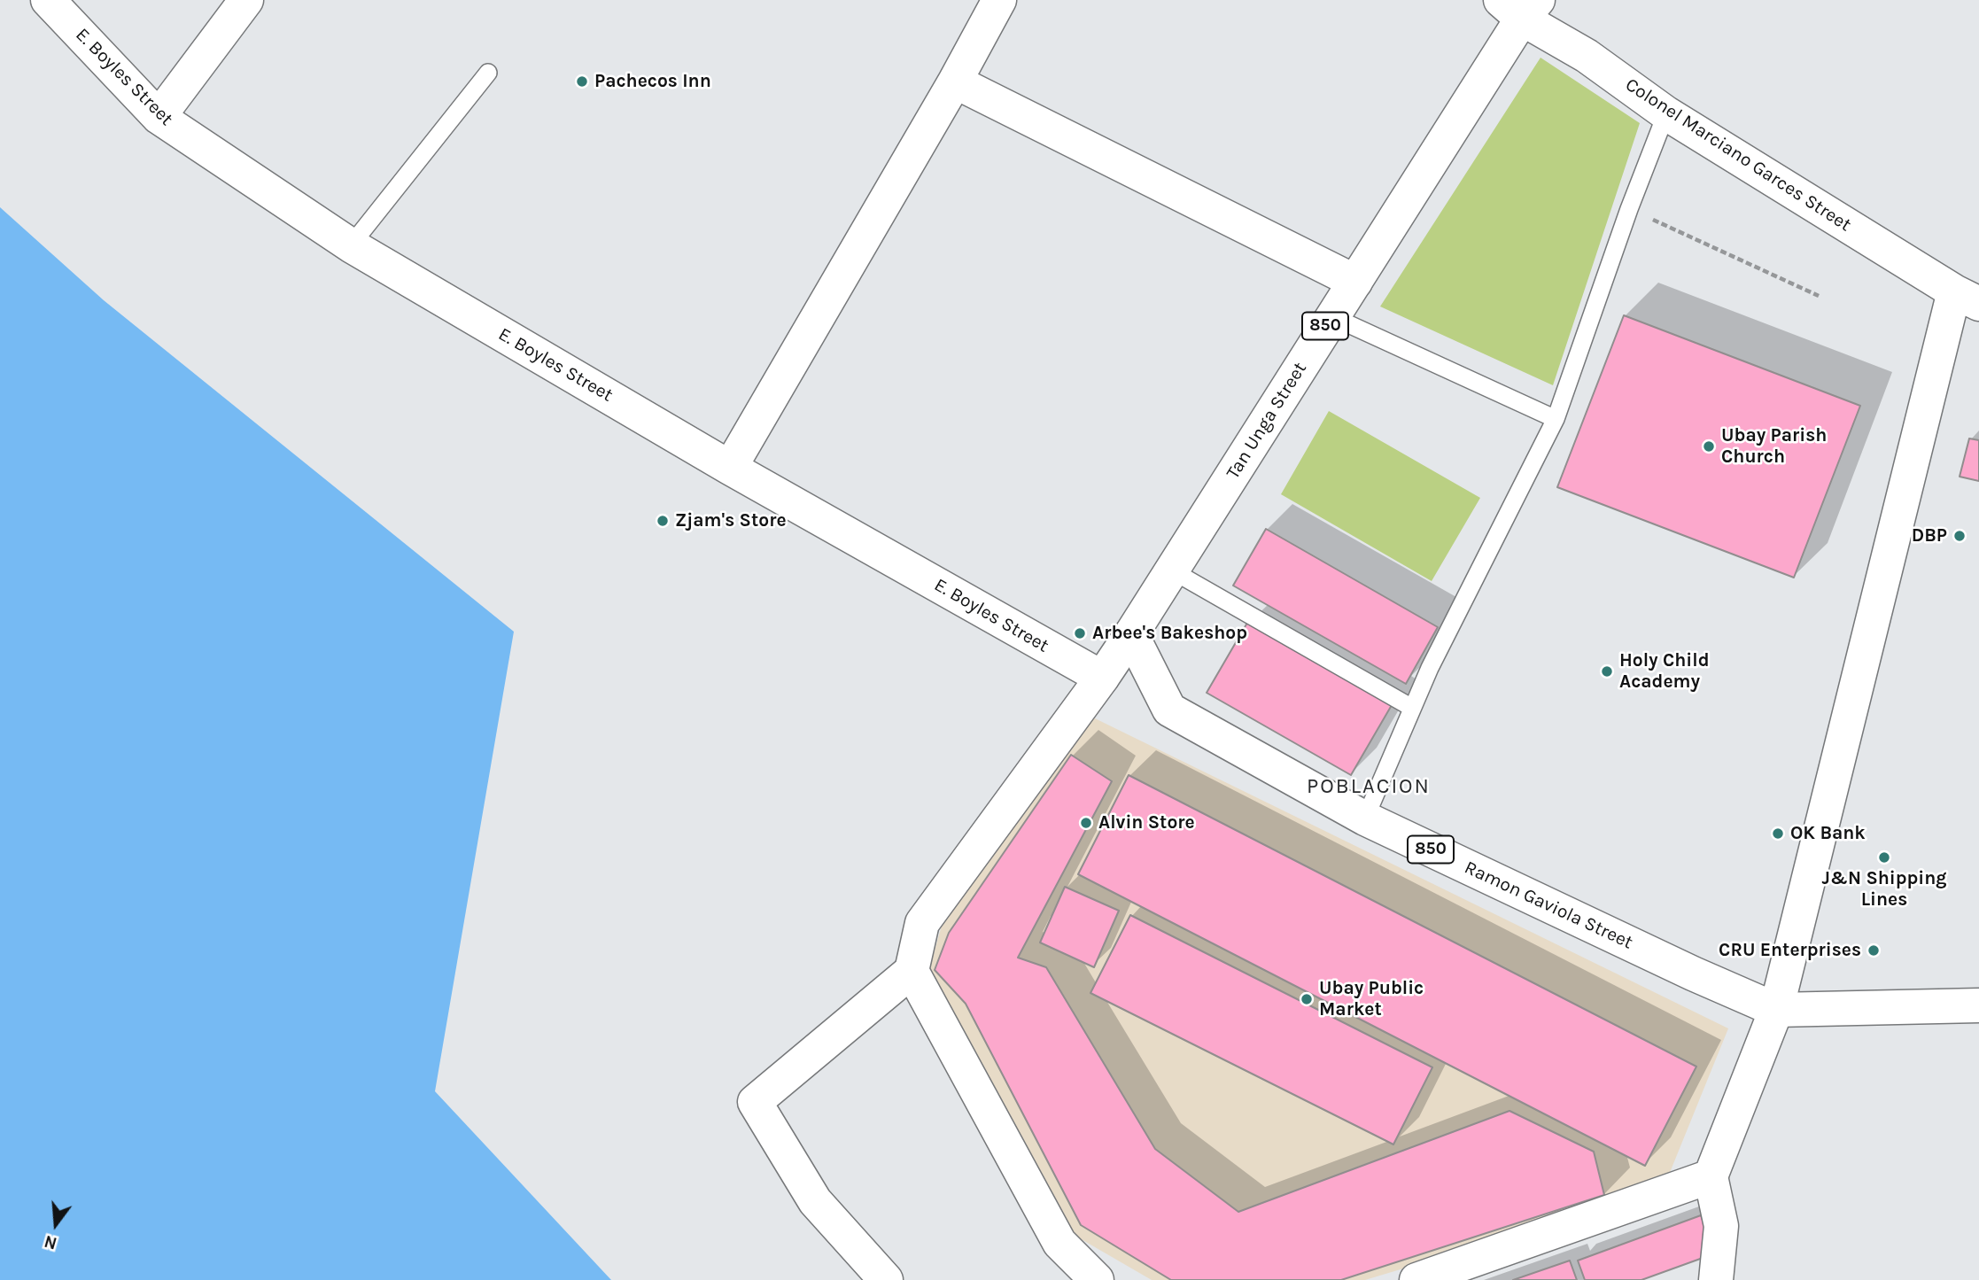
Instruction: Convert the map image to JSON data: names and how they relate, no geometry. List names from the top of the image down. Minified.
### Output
{"streets":{"street":["E. Boyles Street","Colonel Marciano Garces Street","850","Tan Unga Street","Ramon Gaviola Street"]},"crossings":[["E. Boyles Street","Tan Unga Street"],["Colonel Marciano Garces Street","Tan Unga Street"],["850","Ramon Gaviola Street"],["Tan Unga Street","Ramon Gaviola Street"]],"districts":["POBLACION"],"places":["Pachecos Inn","Ubay Parish Church","Zjam's Store","DBP","Arbee's Bakeshop","Holy Child Academy","Alvin Store","OK Bank","J&N Shipping Lines","CRU Enterprises","Ubay Public Market"],"north":"bottom"}
